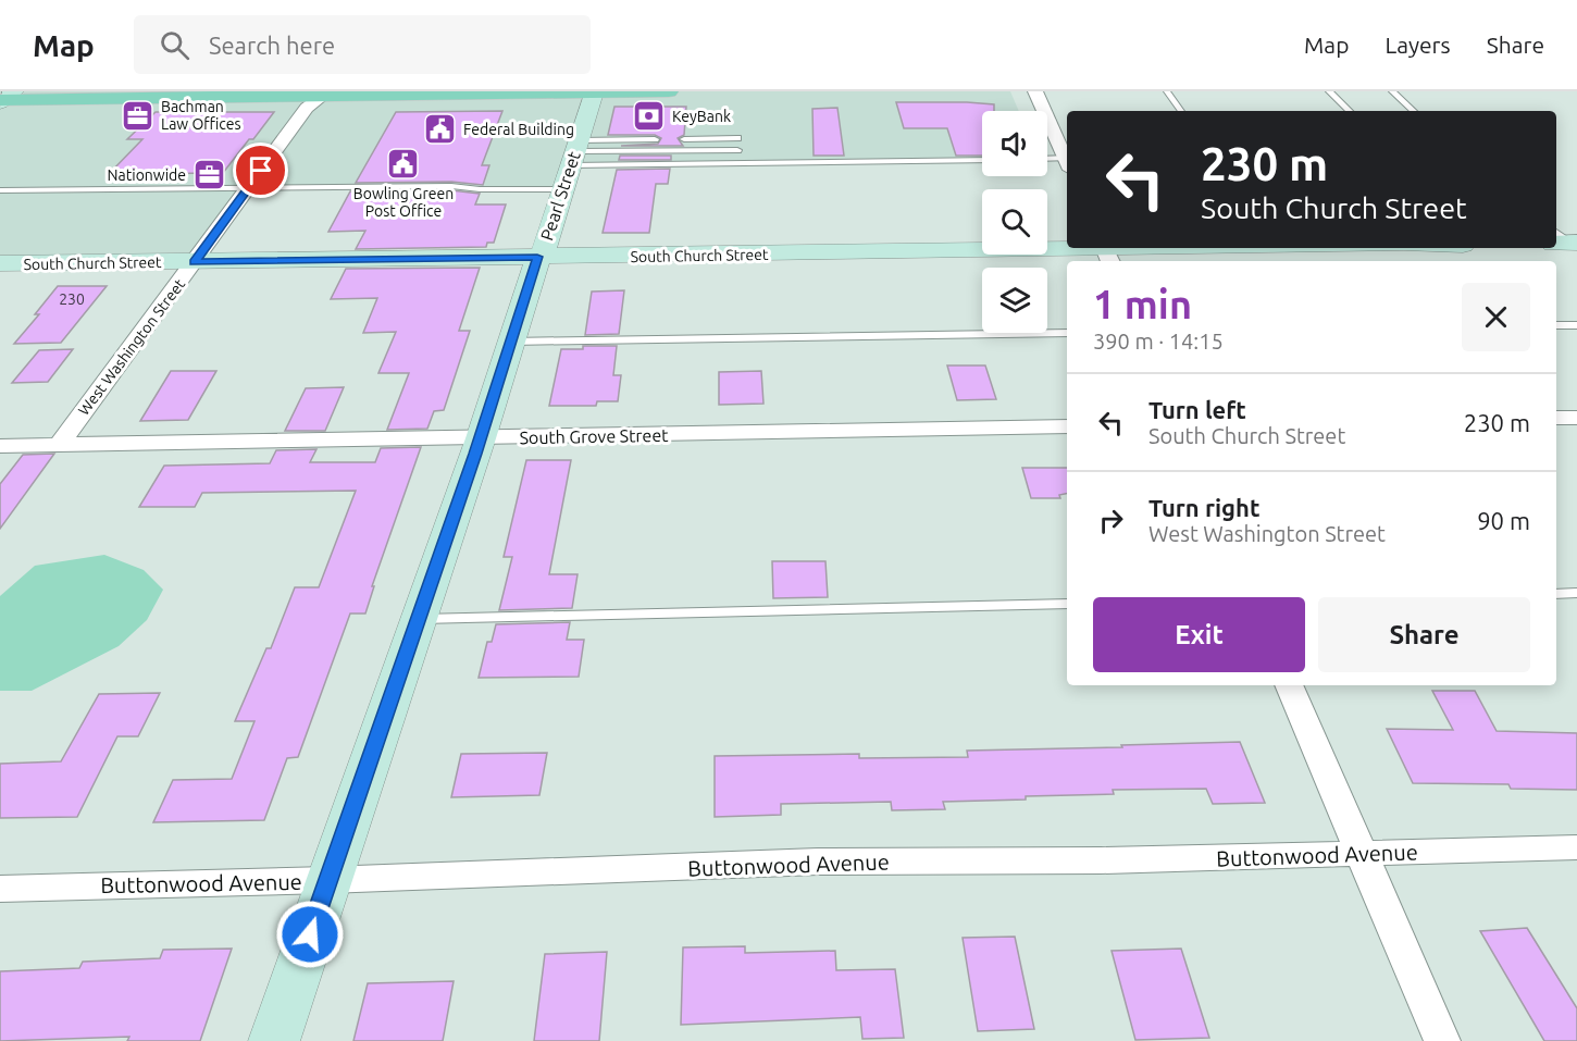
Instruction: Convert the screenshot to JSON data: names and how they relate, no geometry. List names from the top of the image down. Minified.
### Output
{"streets":{"street":["Pearl Street","South Church Street","West Washington Street","South Grove Street","Buttonwood Avenue"]},"crossings":[["Pearl Street","South Church Street"],["Pearl Street","South Grove Street"],["Pearl Street","Buttonwood Avenue"],["South Church Street","West Washington Street"],["West Washington Street","South Grove Street"]],"places":{"office":["Bachman Law Offices","Nationwide"],"bank":["KeyBank"],"public building":["Federal Building","Bowling Green Post Office"]},"house_numbers":["230"],"page":{"header":"Map","search":"Search here","nav":["Map","Layers","Share"],"turn":["230 m","South Church Street"],"heading":["1 min","390 m · 14:15"],"list":[{"name":"Turn left","note":"South Church Street","value":"230 m"},{"name":"Turn right","note":"West Washington Street","value":"90 m"}],"buttons":["Exit","Share"]}}
